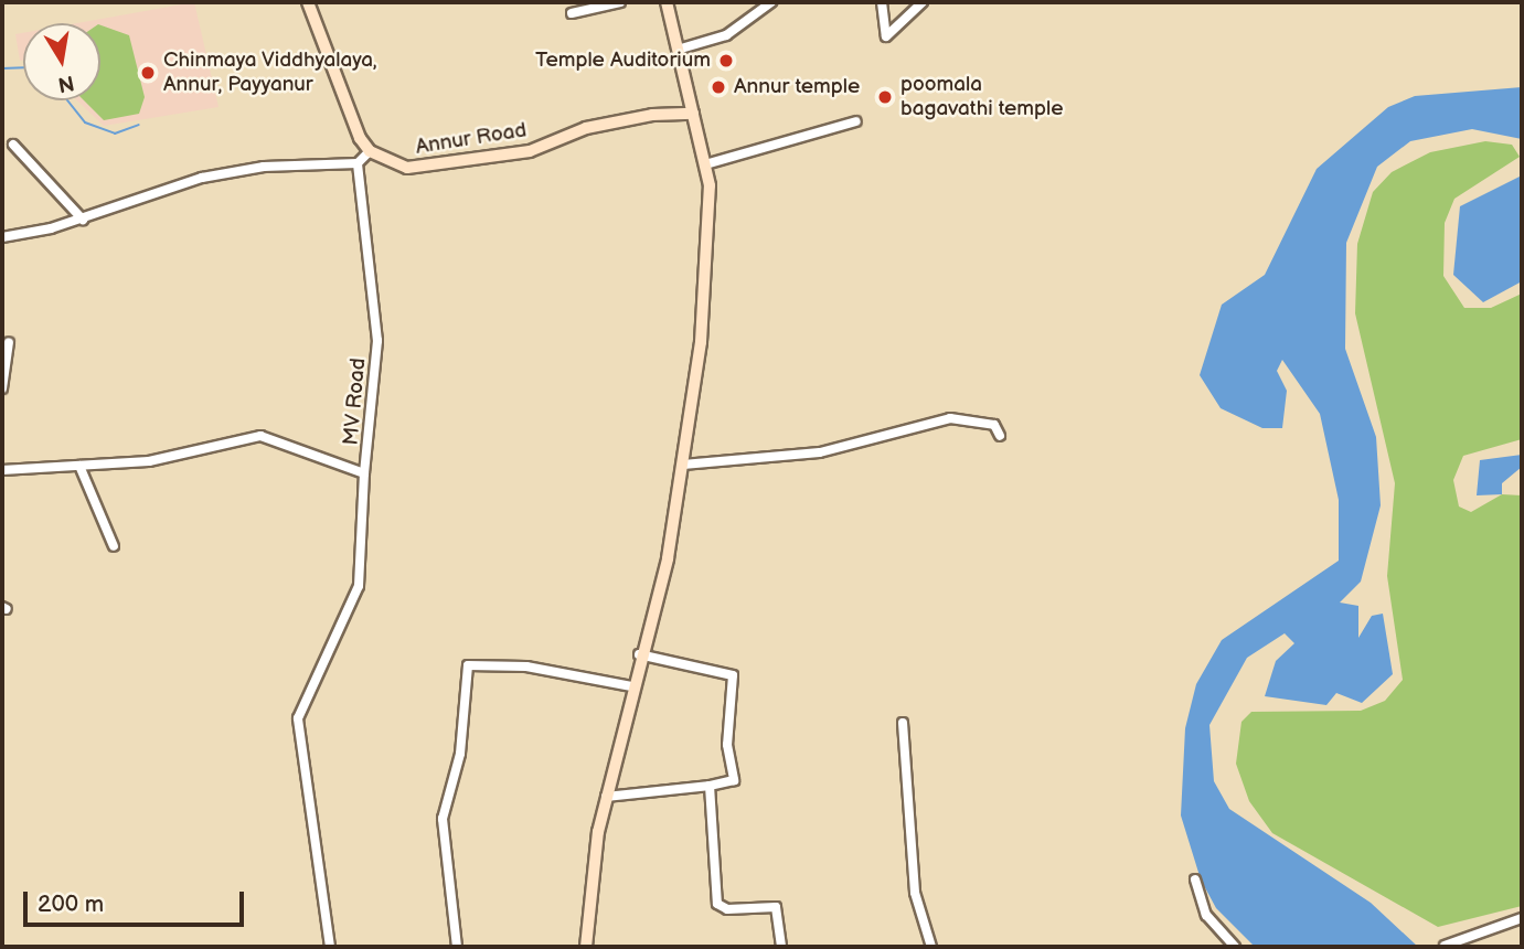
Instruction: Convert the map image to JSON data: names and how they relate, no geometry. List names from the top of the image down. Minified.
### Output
{"streets":{"main road":["Annur Road"],"street":["MV Road"]},"places":["Temple Auditorium","Chinmaya Viddhyalaya, Annur, Payyanur","Annur temple","poomala bagavathi temple"],"scale_bar":"200 m","north":"bottom"}
